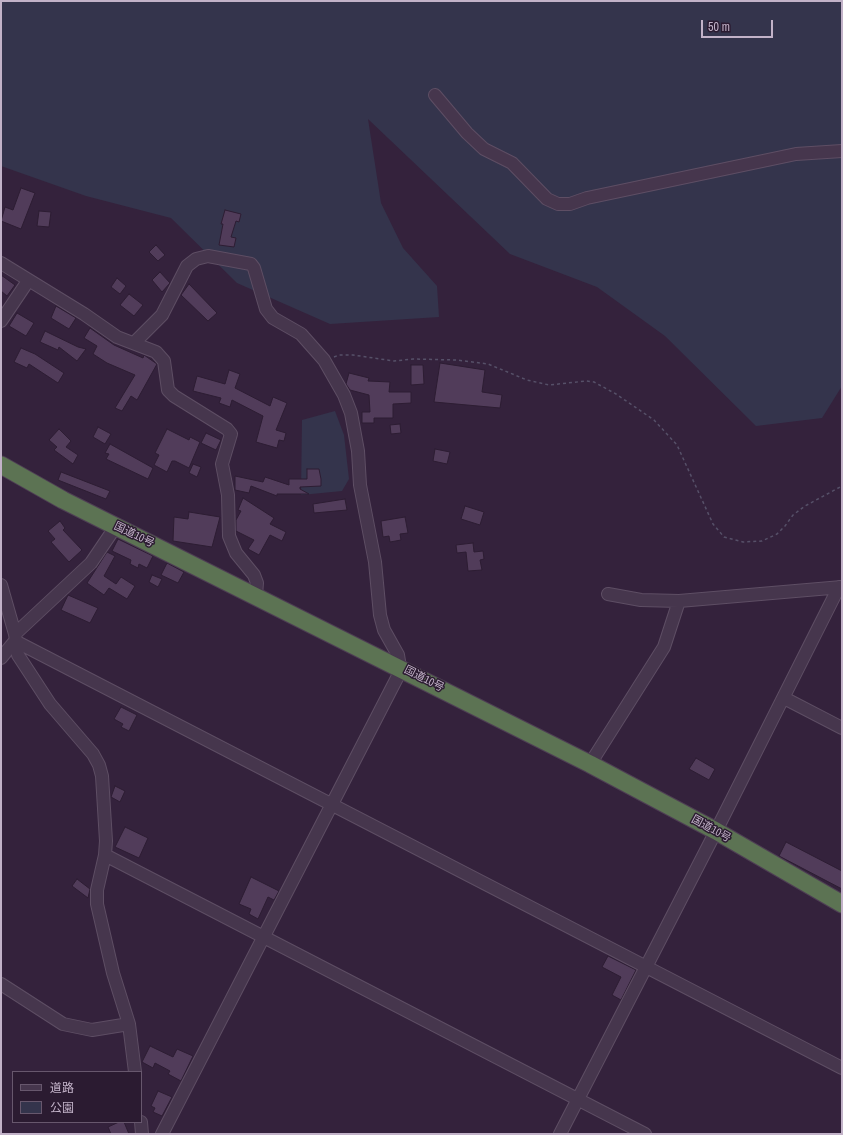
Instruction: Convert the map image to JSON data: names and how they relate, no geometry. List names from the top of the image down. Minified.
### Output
{"streets":{"highway":["国道10号"]},"legend":["道路","公園"],"scale_bar":"50 m"}
